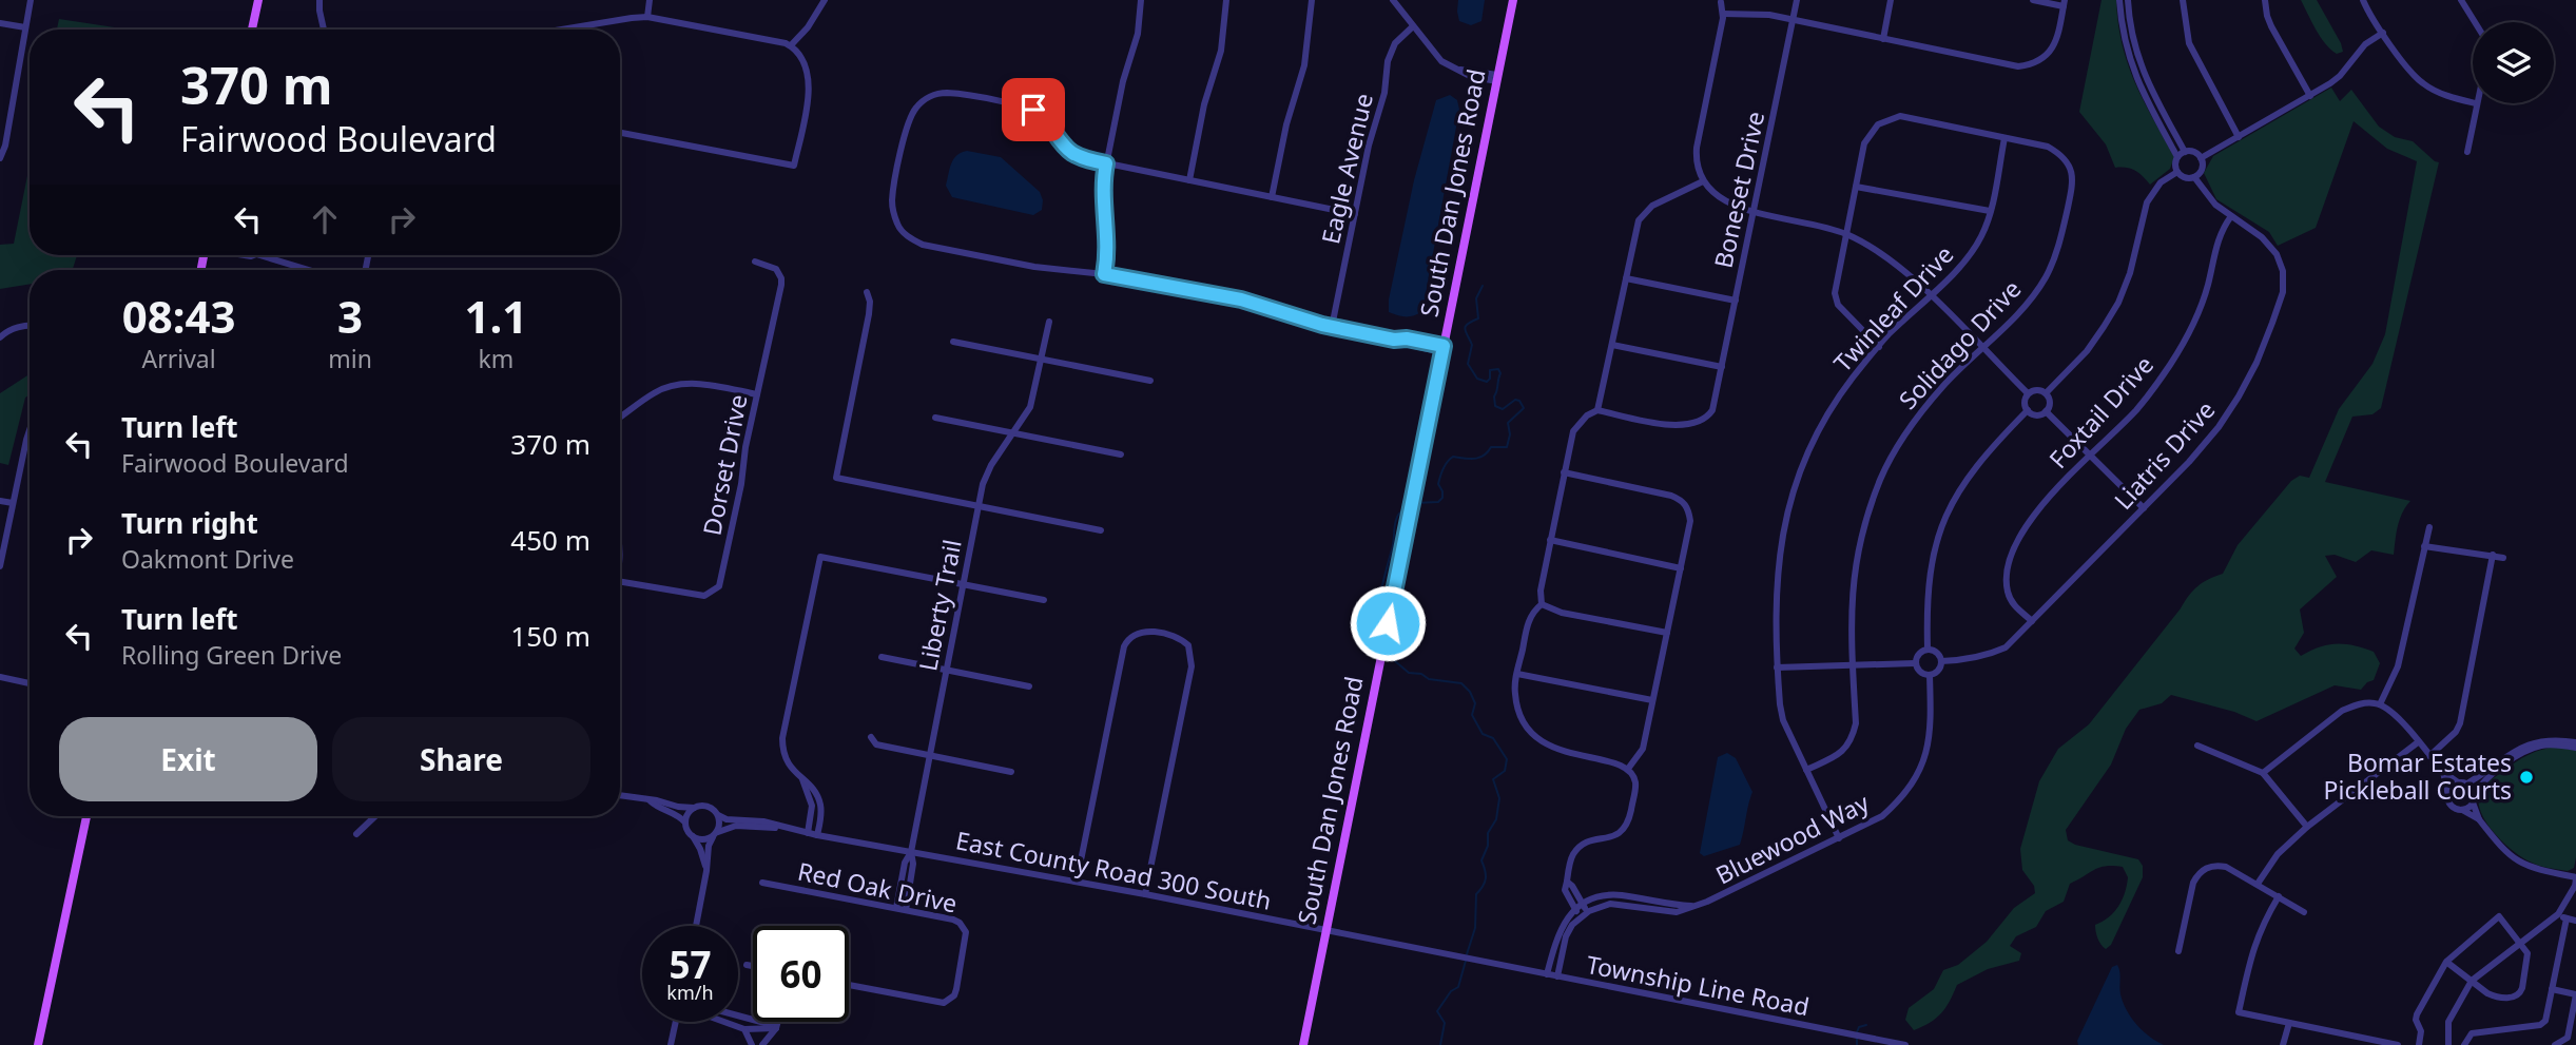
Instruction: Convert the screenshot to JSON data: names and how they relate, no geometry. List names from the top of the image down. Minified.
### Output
{"streets":{"main road":["South Dan Jones Road"],"street":["Eagle Avenue","Boneset Drive","Twinleaf Drive","Solidago Drive","Foxtail Drive","Liatris Drive","Dorset Drive","Liberty Trail","Bluewood Way","East County Road 300 South","Red Oak Drive","Township Line Road"]},"crossings":[["South Dan Jones Road","East County Road 300 South"],["Twinleaf Drive","Solidago Drive"],["Twinleaf Drive","Bluewood Way"],["Foxtail Drive","Liatris Drive"],["Liatris Drive","Bluewood Way"],["Liberty Trail","East County Road 300 South"],["Liberty Trail","Red Oak Drive"],["Bluewood Way","Township Line Road"],["East County Road 300 South","Township Line Road"]],"places":["Bomar Estates Pickleball Courts"],"page":{"turn":["370 m","Fairwood Boulevard"],"eta":["08:43","Arrival","3","min","1.1","km"],"list":[{"name":"Turn left","note":"Fairwood Boulevard","value":"370 m"},{"name":"Turn right","note":"Oakmont Drive","value":"450 m"},{"name":"Turn left","note":"Rolling Green Drive","value":"150 m"}],"buttons":["Exit","Share"],"speed":"57 km/h","limit":"60"}}
